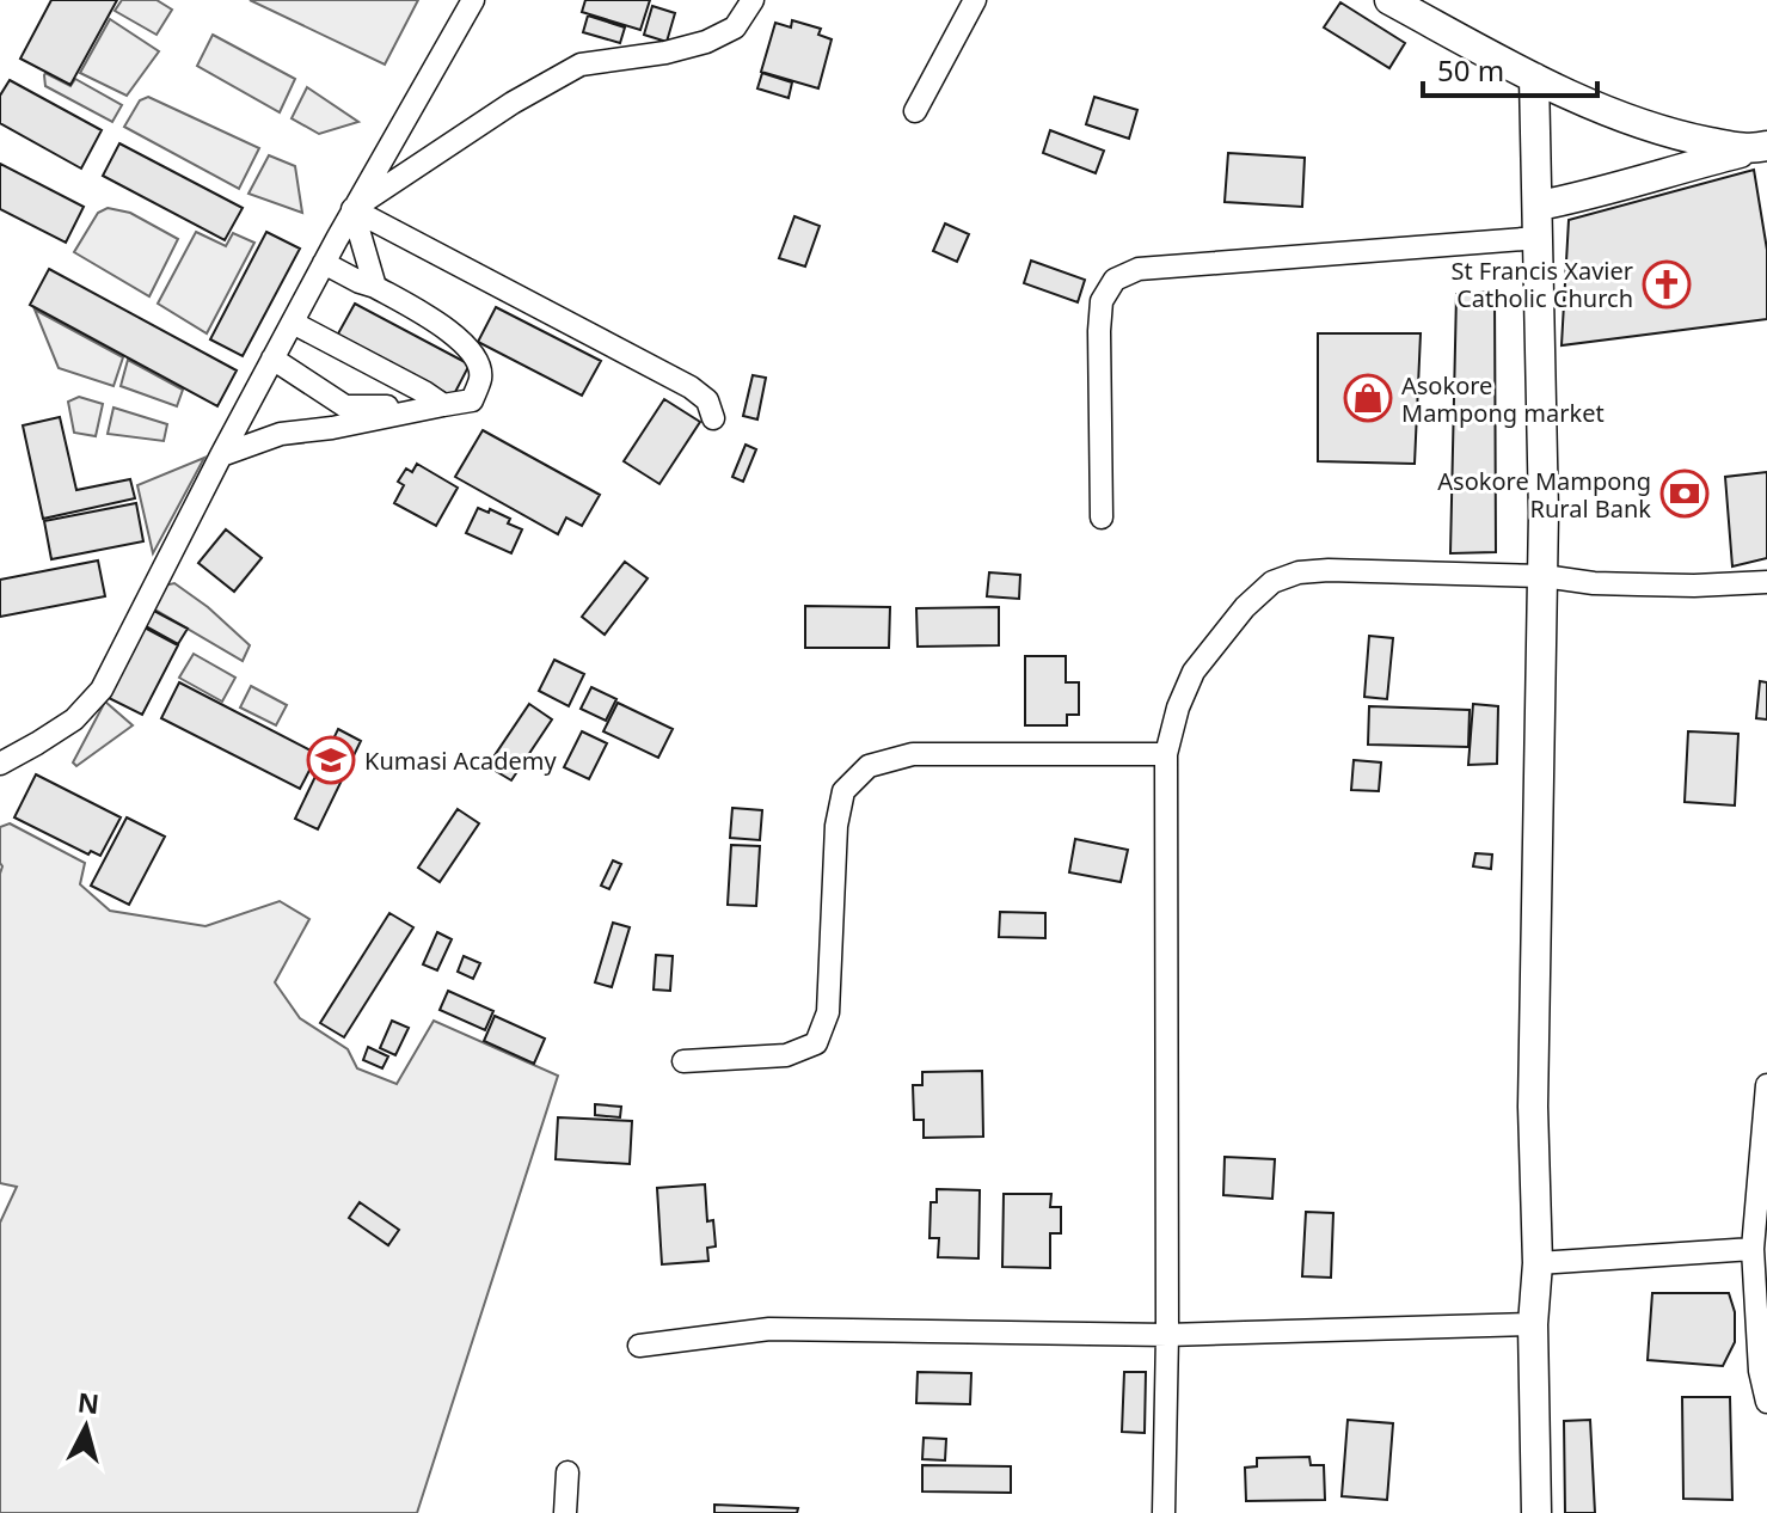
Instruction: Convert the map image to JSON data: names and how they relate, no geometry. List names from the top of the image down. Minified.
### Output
{"places":{"church":["St Francis Xavier Catholic Church"],"shop":["Asokore Mampong market"],"bank":["Asokore Mampong Rural Bank"],"school or university":["Kumasi Academy"]},"scale_bar":"50 m","north":"top"}
